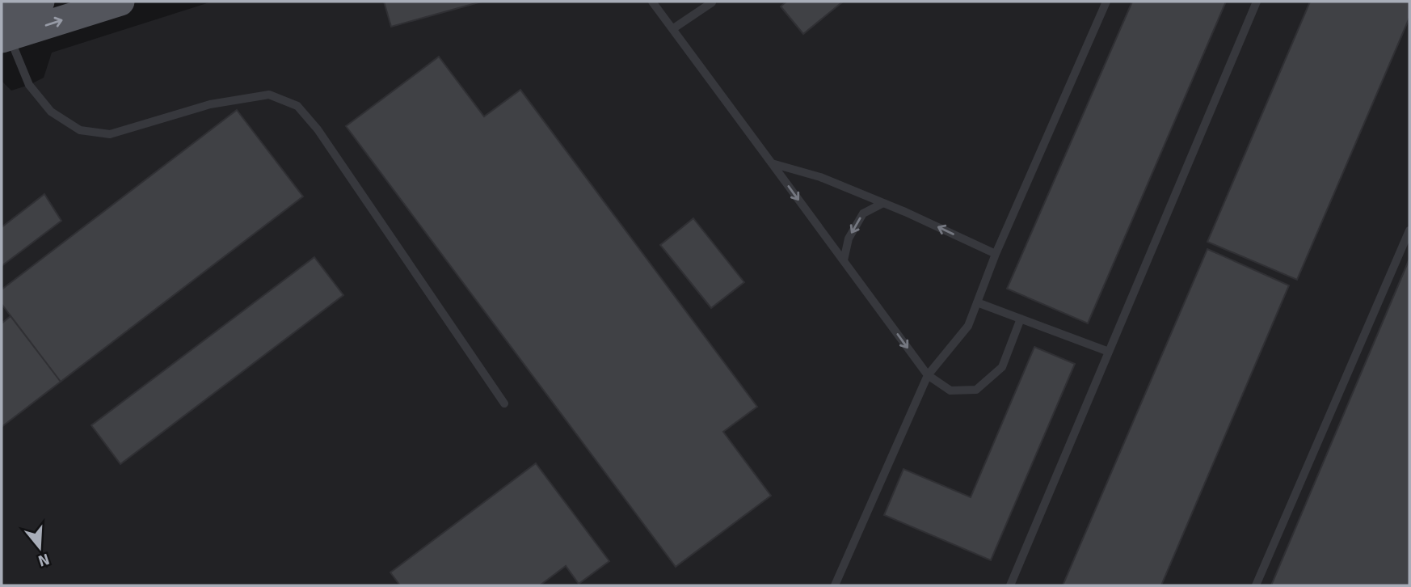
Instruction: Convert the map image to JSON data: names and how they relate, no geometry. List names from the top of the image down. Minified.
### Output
{"north":"bottom"}
